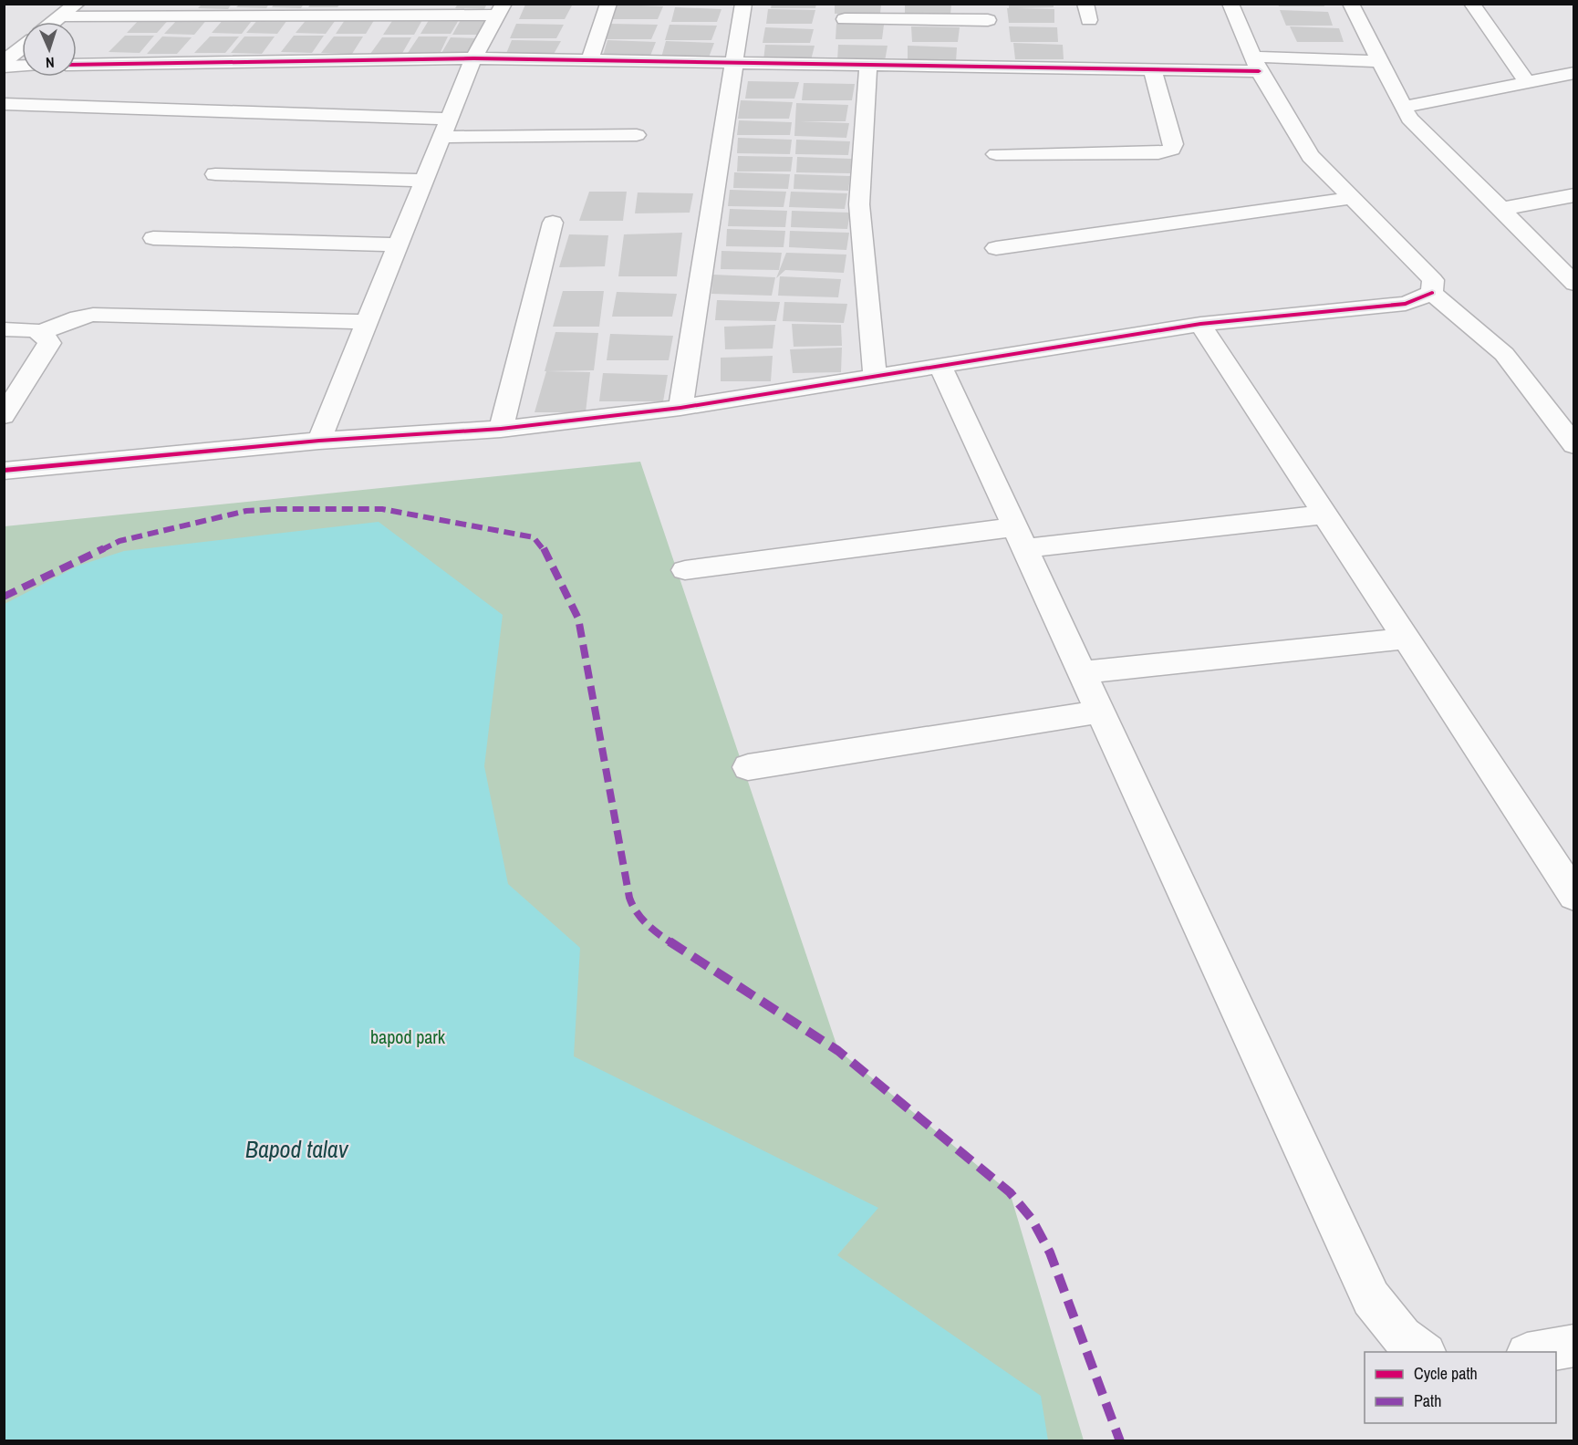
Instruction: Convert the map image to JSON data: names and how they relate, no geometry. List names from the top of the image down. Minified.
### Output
{"water":["Bapod talav"],"parks":["bapod park"],"legend":["Cycle path","Path"],"north":"bottom"}
